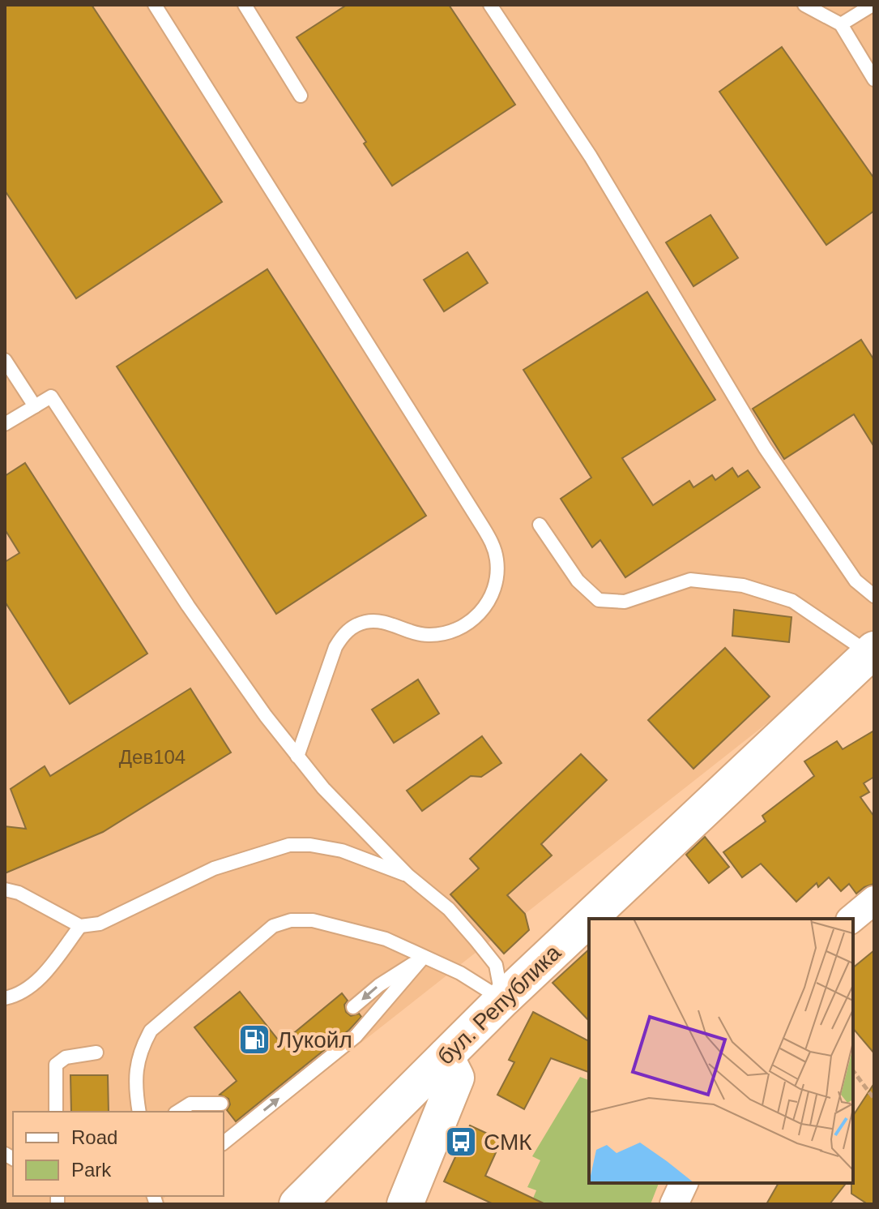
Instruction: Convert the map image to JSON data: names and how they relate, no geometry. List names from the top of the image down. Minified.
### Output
{"streets":{"street":["бул. Република"]},"places":{"fuel station":["Лукойл"],"bus stop":["СМК"]},"house_numbers":["Дев104"],"legend":["Road","Park"]}
